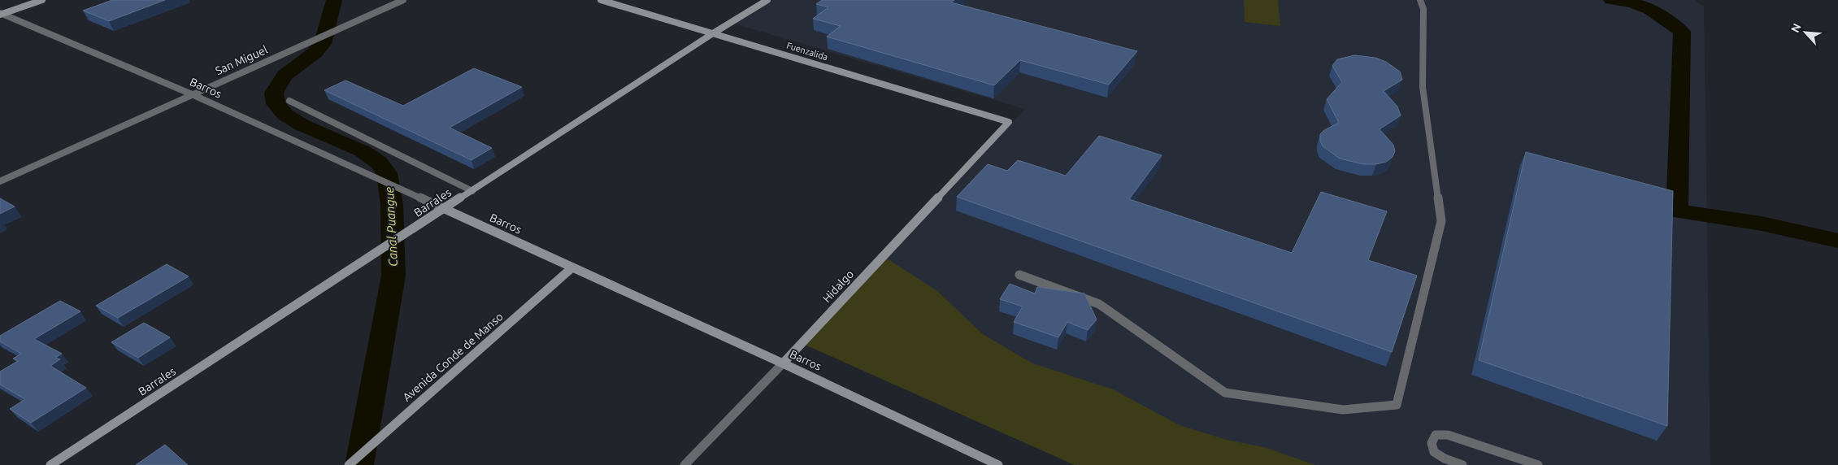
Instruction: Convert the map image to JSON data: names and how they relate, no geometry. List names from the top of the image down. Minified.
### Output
{"streets":{"street":["Fuenzalida","San Miguel","Barros","Barrales","Hidalgo","Avenida Conde de Manso"]},"crossings":[["Fuenzalida","Barrales"],["Fuenzalida","Hidalgo"],["San Miguel","Barros"],["Barros","Barrales"],["Barros","Hidalgo"],["Barros","Avenida Conde de Manso"]],"water":["Canal Puangue"],"north":"top left"}
